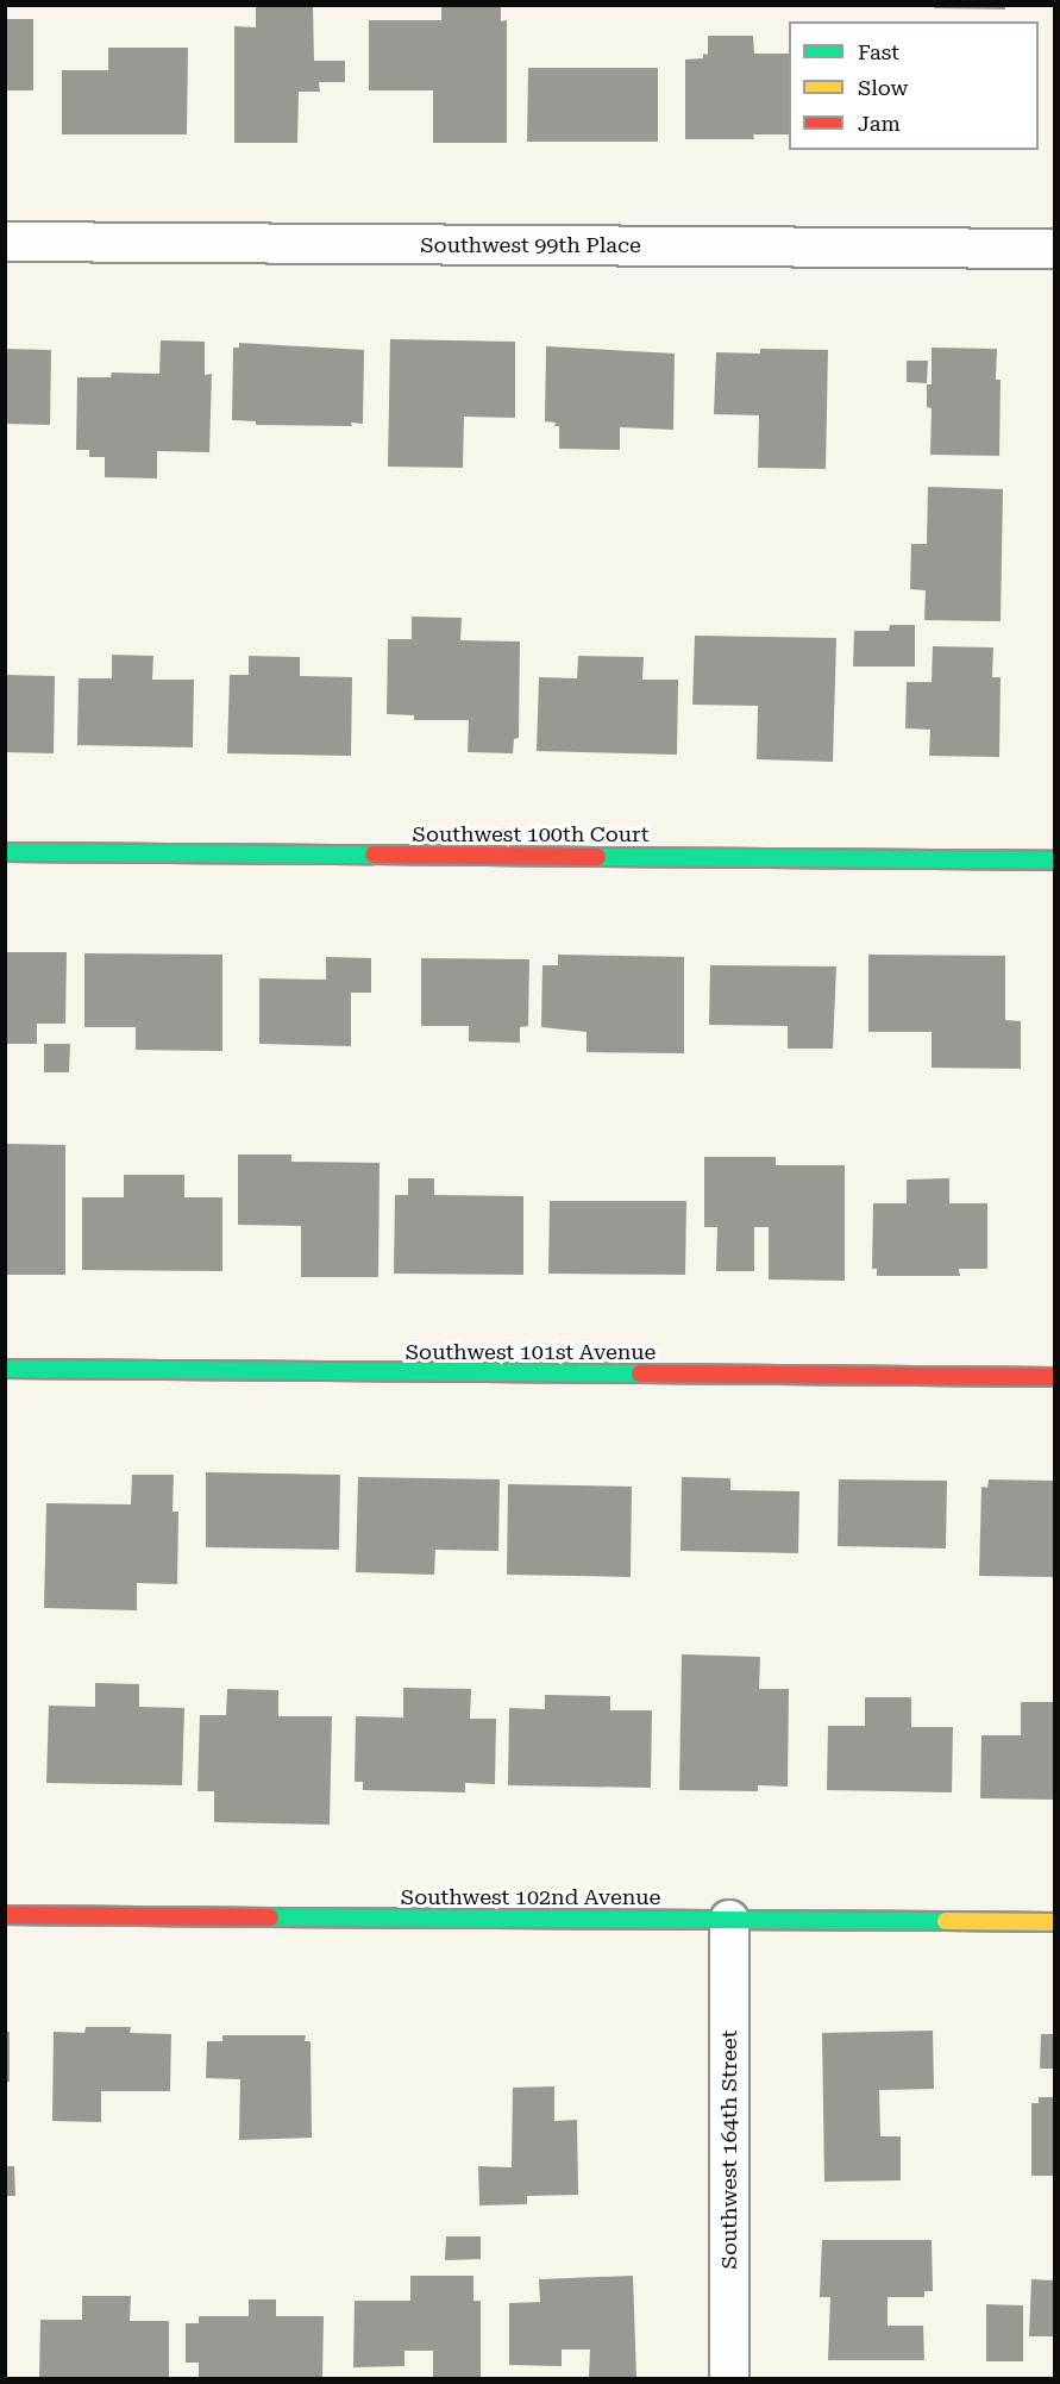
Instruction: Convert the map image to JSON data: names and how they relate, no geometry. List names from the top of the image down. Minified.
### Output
{"streets":{"street":["Southwest 99th Place","Southwest 100th Court","Southwest 101st Avenue","Southwest 102nd Avenue","Southwest 164th Street"]},"crossings":[["Southwest 102nd Avenue","Southwest 164th Street"]],"legend":["Fast","Slow","Jam"]}
